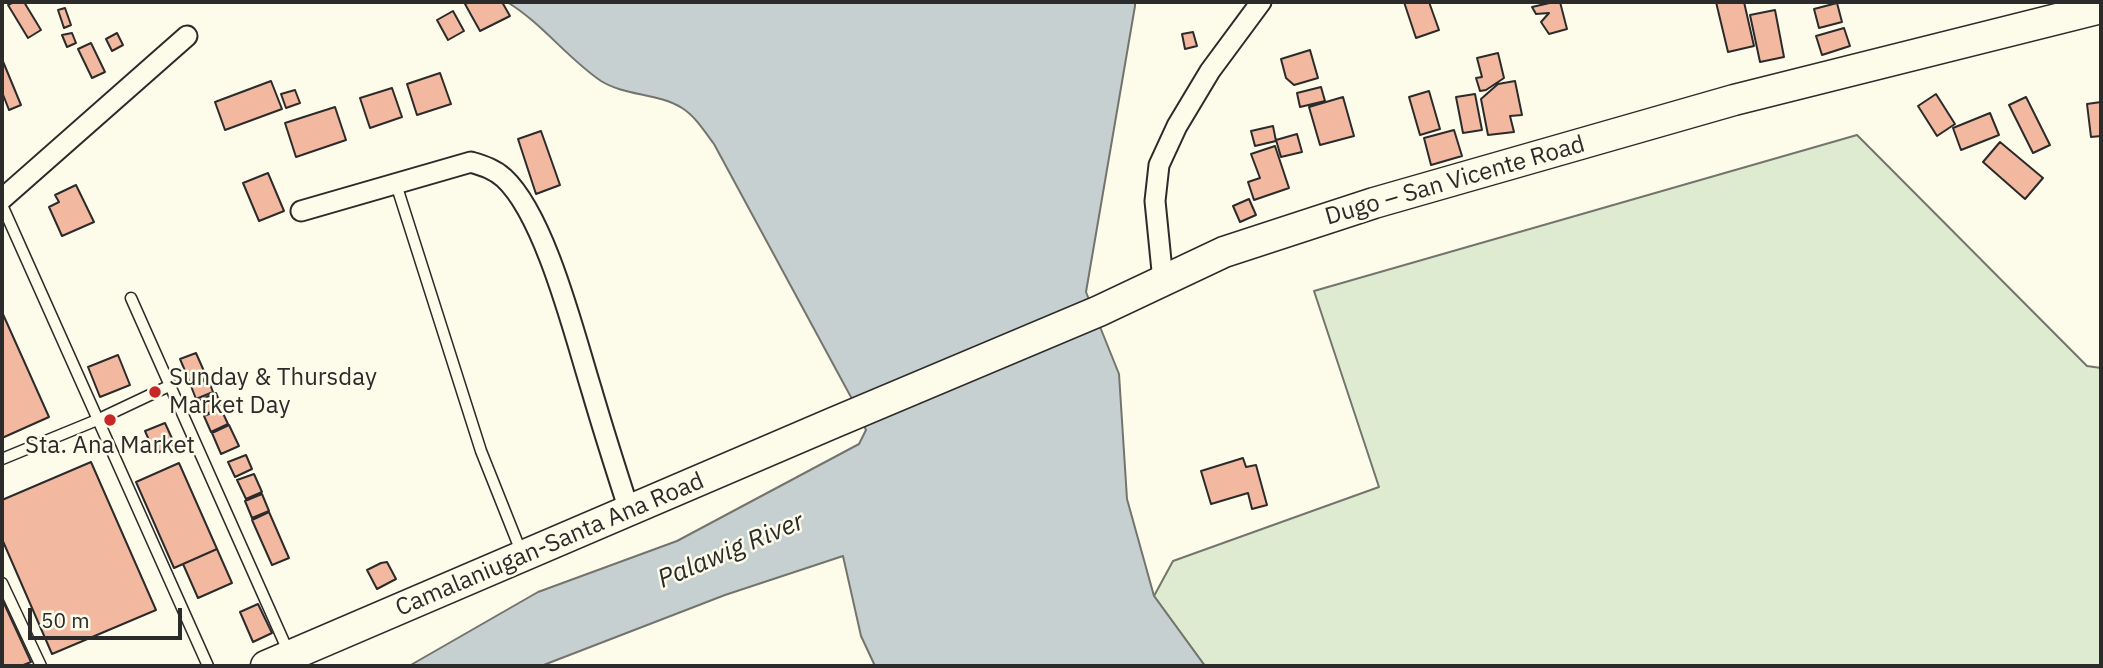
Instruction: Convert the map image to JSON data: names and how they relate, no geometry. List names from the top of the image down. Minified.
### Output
{"streets":{"main road":["Dugo – San Vicente Road","Camalaniugan-Santa Ana Road"]},"crossings":[["Dugo – San Vicente Road","Camalaniugan-Santa Ana Road"]],"water":["Palawig River"],"places":["Sunday & Thursday Market Day","Sta. Ana Market"],"scale_bar":"50 m"}
